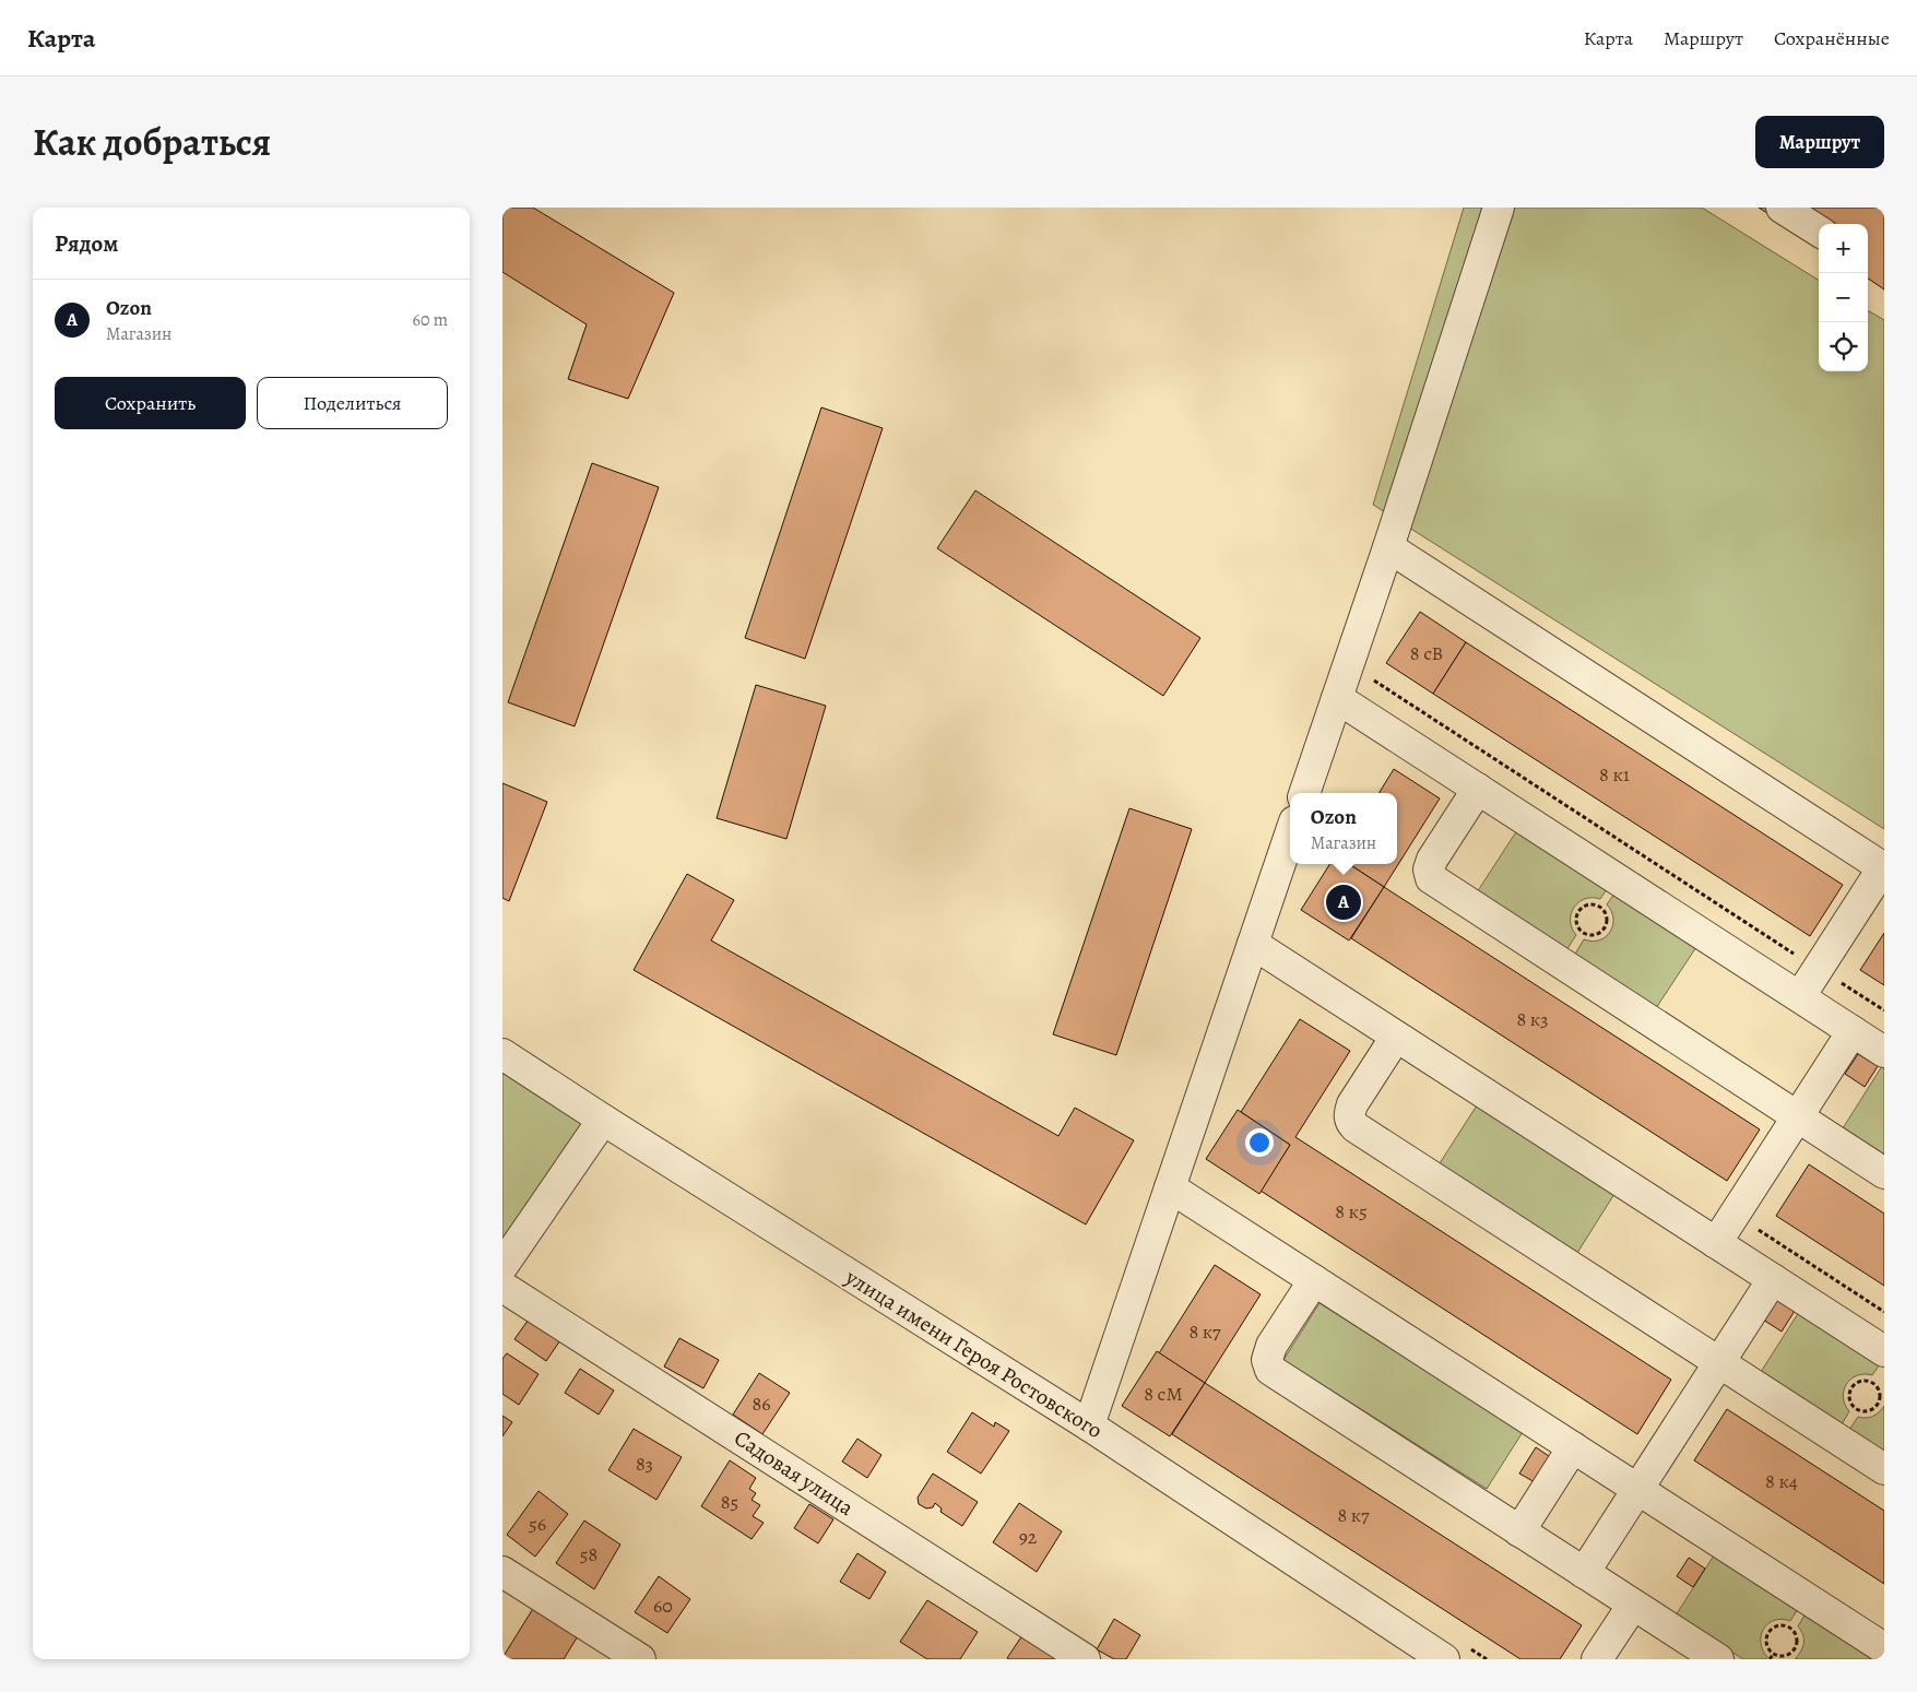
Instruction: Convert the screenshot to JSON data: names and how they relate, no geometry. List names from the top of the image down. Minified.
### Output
{"streets":{"street":["улица имени Героя Ростовского","Садовая улица"]},"house_numbers":["8 сВ","8 к1","8 к3","8 к5","8 к7","8 сМ","86","83","8 к4","85","8 к7","56","92","58","60"],"page":{"header":"Карта","nav":["Карта","Маршрут","Сохранённые"],"title":"Как добраться","buttons":["Маршрут",["Сохранить","Поделиться"]],"heading":"Рядом","map_buttons":["+","−"],"list":[{"mark":"A","name":"Ozon","note":"Магазин","value":"60 m"}],"popup":["Ozon","Магазин"],"pins":"A"}}
